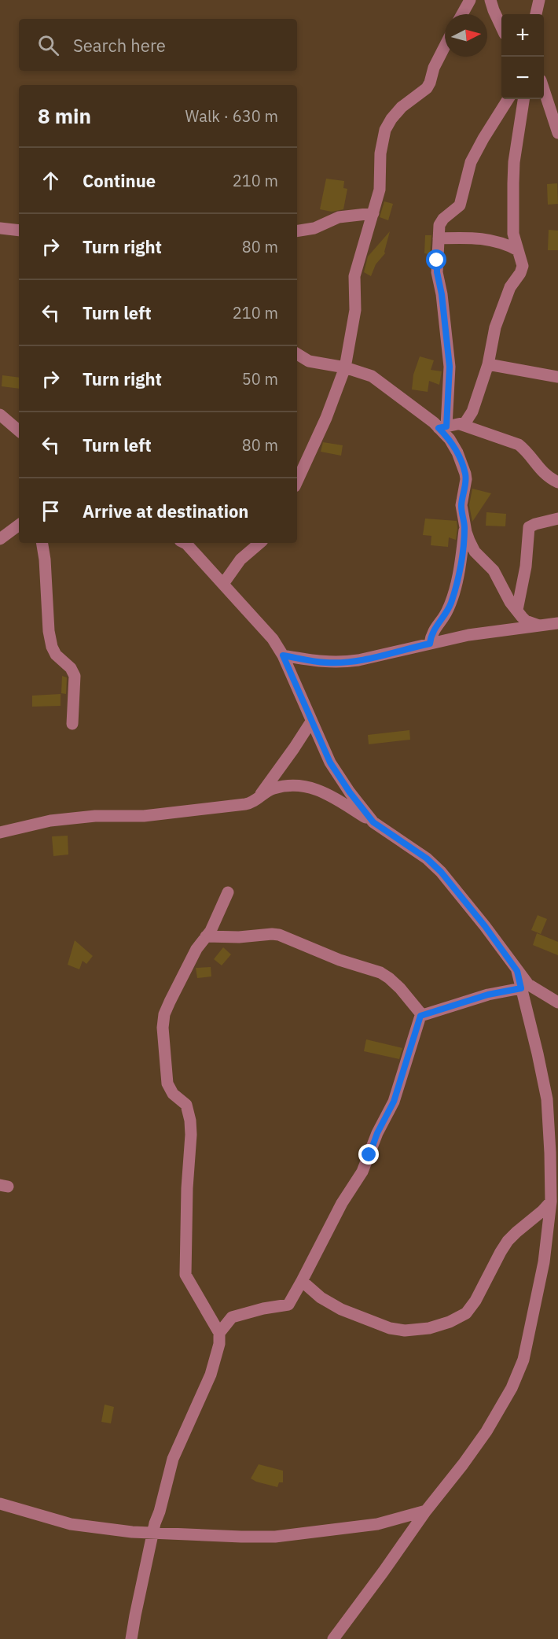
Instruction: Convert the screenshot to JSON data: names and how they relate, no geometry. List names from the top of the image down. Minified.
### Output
{"north":"right","page":{"map_buttons":["+","−"],"search":"Search here","heading":["8 min","Walk · 630 m"],"list":[["Continue","210 m"],["Turn right","80 m"],["Turn left","210 m"],["Turn right","50 m"],["Turn left","80 m"],"Arrive at destination"]}}
